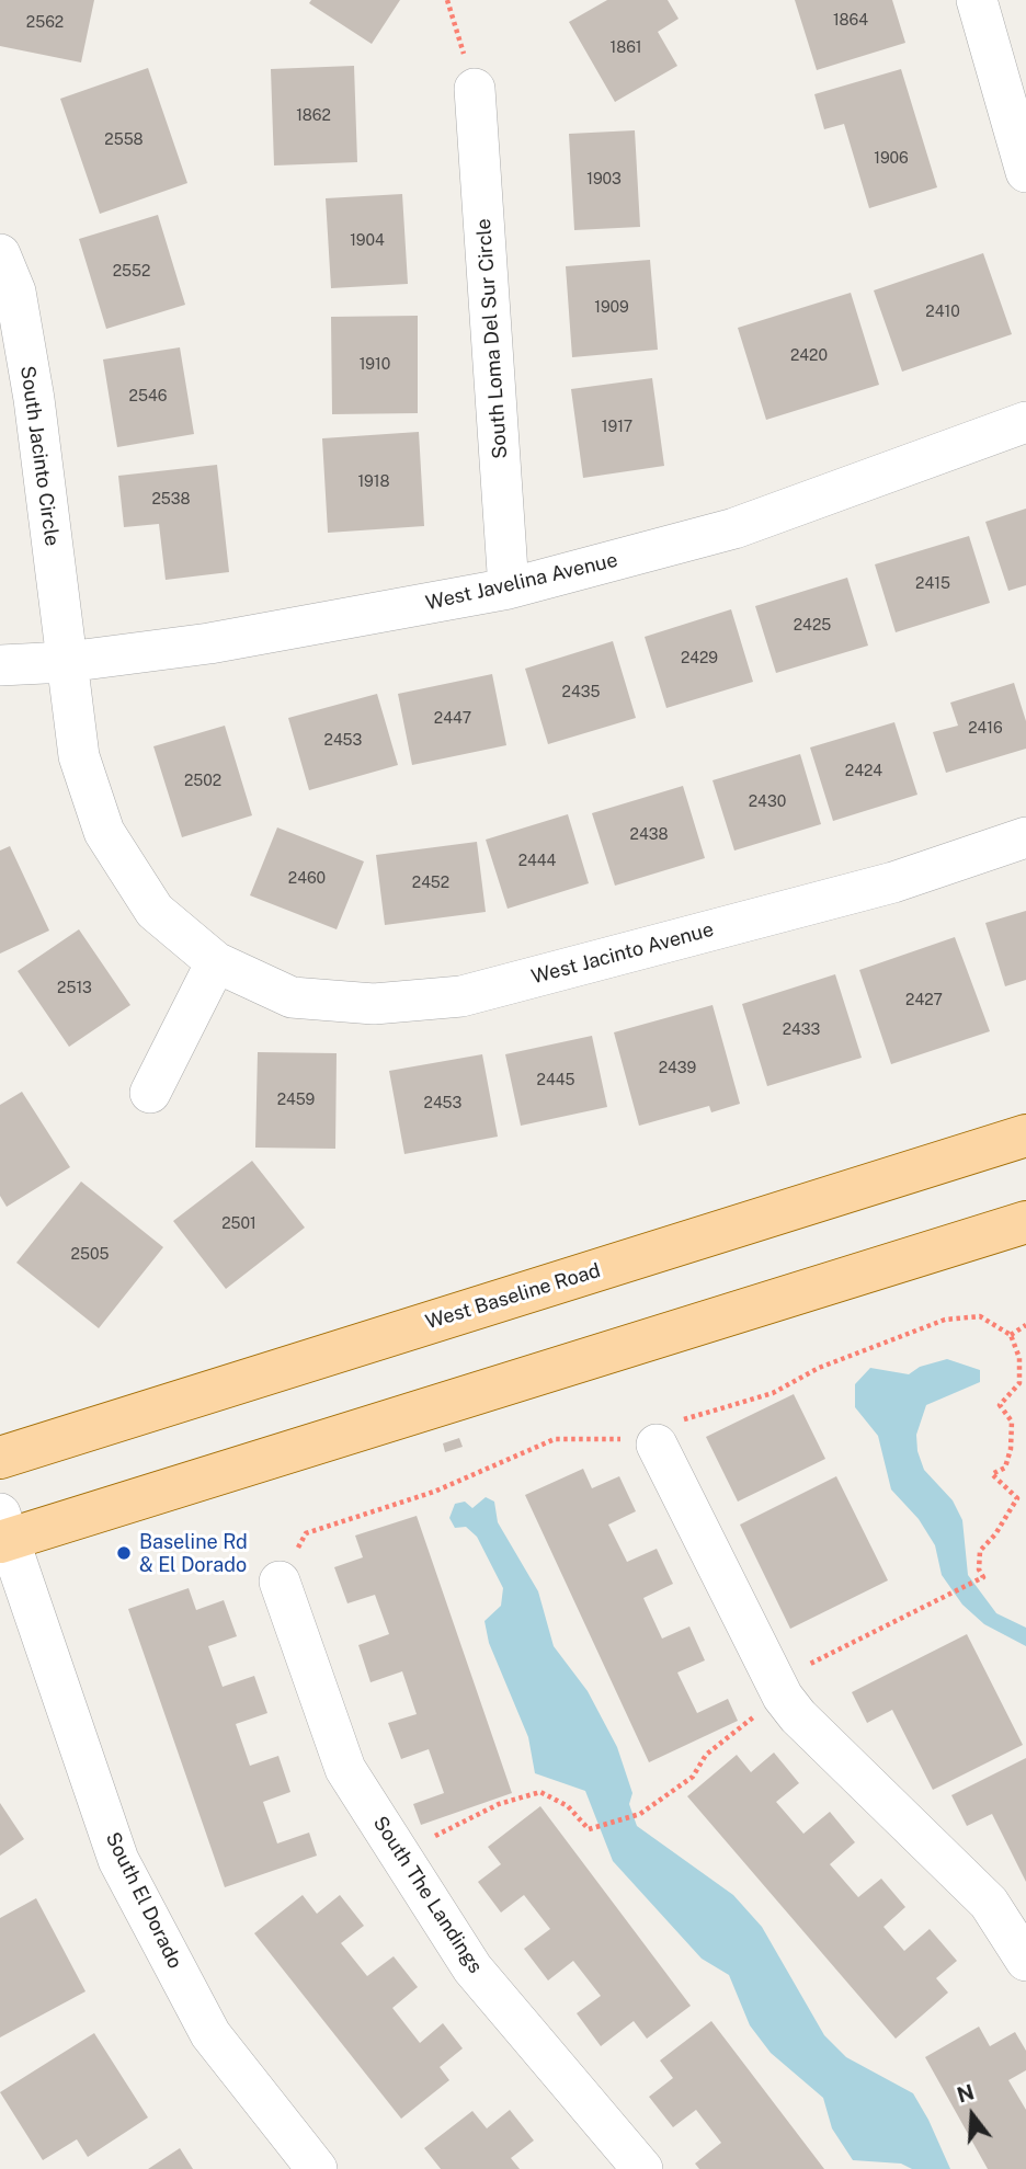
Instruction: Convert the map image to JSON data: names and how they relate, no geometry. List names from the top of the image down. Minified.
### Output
{"streets":{"main road":["West Baseline Road"],"street":["South Loma Del Sur Circle","South Jacinto Circle","West Javelina Avenue","West Jacinto Avenue","South The Landings","South El Dorado"]},"crossings":[["South Loma Del Sur Circle","West Javelina Avenue"],["South Jacinto Circle","West Javelina Avenue"],["South Jacinto Circle","West Jacinto Avenue"],["West Javelina Avenue","West Jacinto Avenue"]],"places":["Baseline Rd & El Dorado"],"house_numbers":["1864","2562","1861","1862","2558","1906","1903","1904","2552","1909","2410","2420","1910","2546","1917","1918","2538","2415","2425","2429","2435","2447","2416","2453","2424","2502","2430","2438","2444","2460","2452","2513","2427","2433","2439","2445","2459","2453","2501","2505"],"north":"top"}
